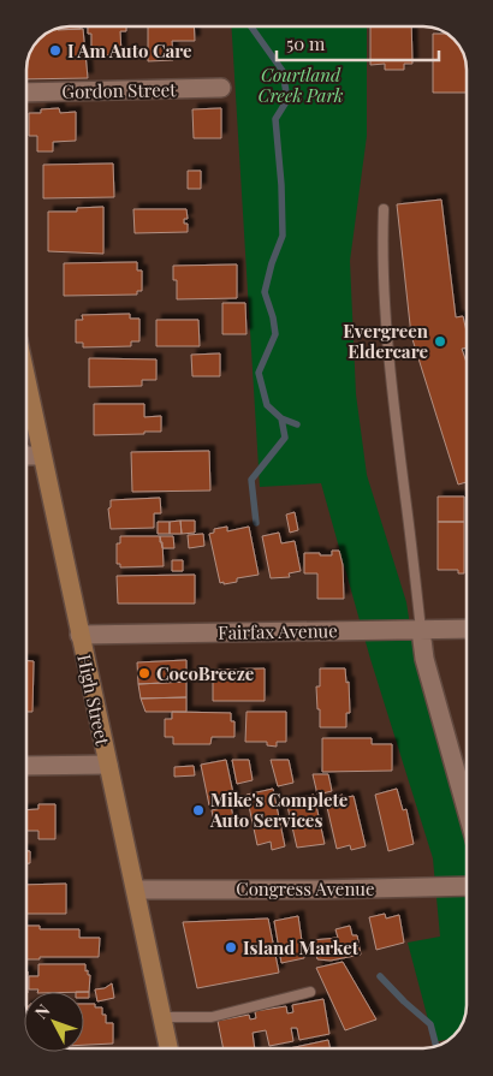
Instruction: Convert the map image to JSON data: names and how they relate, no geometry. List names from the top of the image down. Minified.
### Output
{"streets":{"main road":["High Street"],"street":["Gordon Street","Fairfax Avenue","Congress Avenue"]},"crossings":[["Fairfax Avenue","High Street"],["High Street","Congress Avenue"]],"parks":["Courtland Creek Park"],"places":["I Am Auto Care","Evergreen Eldercare","CocoBreeze","Mike's Complete Auto Services","Island Market"],"scale_bar":"50 m","north":"top left"}
